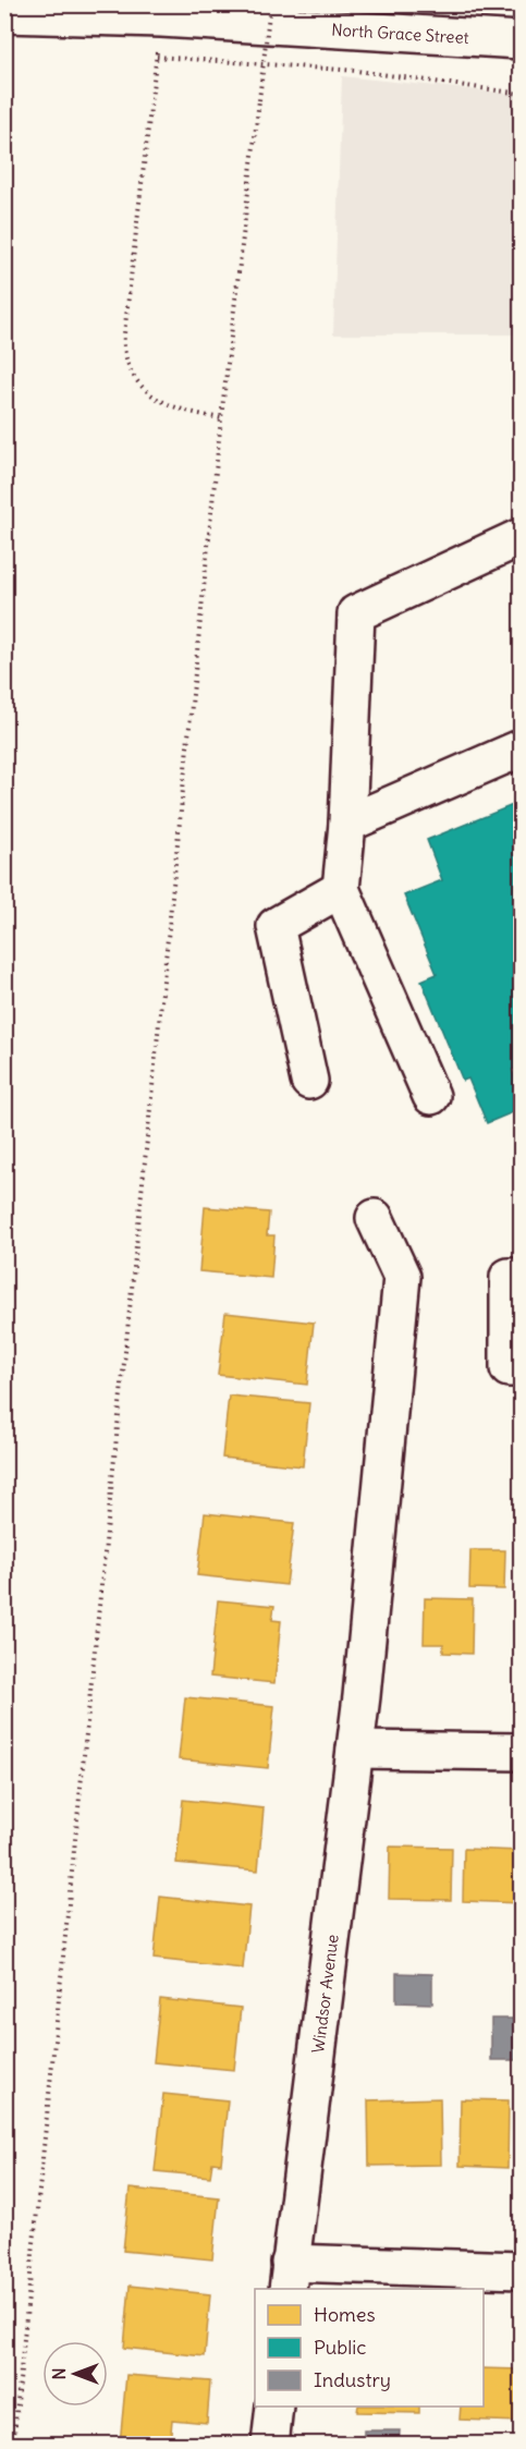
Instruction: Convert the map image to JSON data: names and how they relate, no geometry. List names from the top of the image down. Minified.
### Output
{"streets":{"street":["North Grace Street","Windsor Avenue"]},"legend":["Homes","Public","Industry"],"north":"left"}
